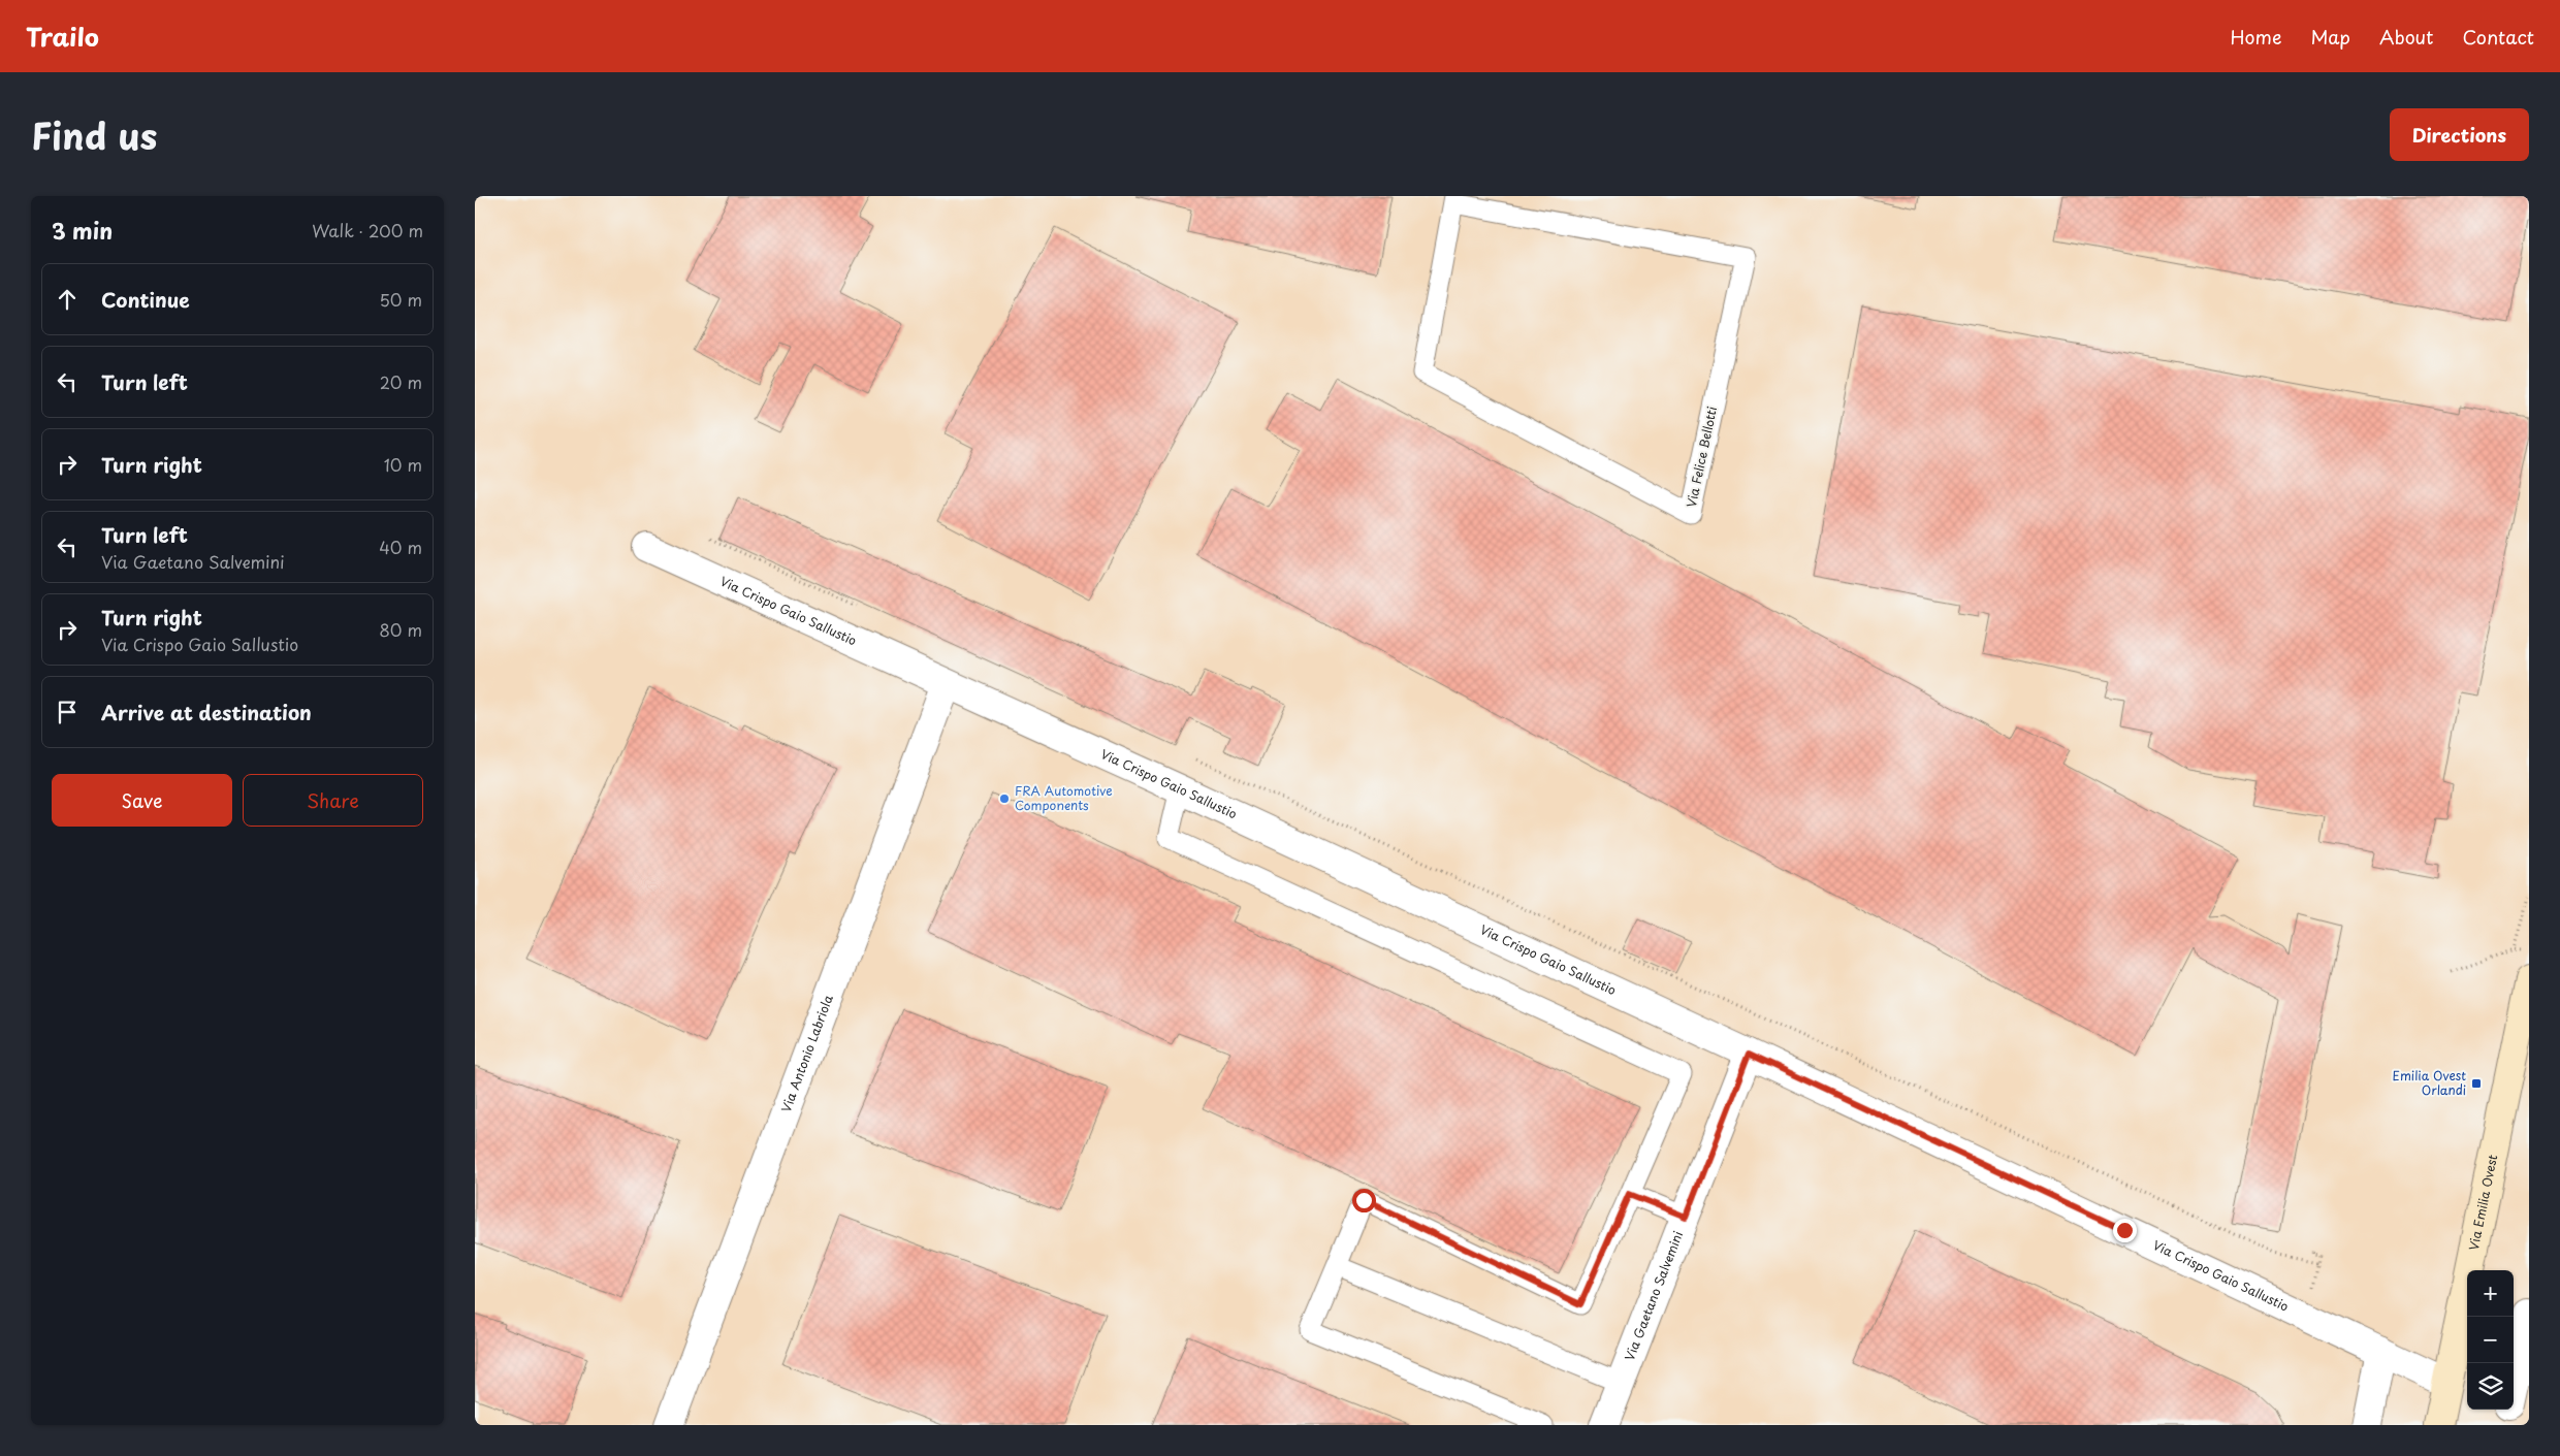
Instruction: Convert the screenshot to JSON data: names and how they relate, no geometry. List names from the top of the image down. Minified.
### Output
{"streets":{"main road":["Via Emilia Ovest"],"street":["Via Crispo Gaio Sallustio","Via Antonio Labriola","Via Gaetano Salvemini"],"lane":["Via Felice Bellotti"]},"crossings":[["Via Crispo Gaio Sallustio","Via Antonio Labriola"],["Via Crispo Gaio Sallustio","Via Emilia Ovest"],["Via Crispo Gaio Sallustio","Via Gaetano Salvemini"]],"places":{"other":["FRA Automotive Components"],"transit":["Emilia Ovest Orlandi"]},"page":{"header":"Trailo","nav":["Home","Map","About","Contact"],"title":"Find us","buttons":["Directions",["Save","Share"]],"heading":["3 min","Walk · 200 m"],"list":[["Continue","50 m"],["Turn left","20 m"],["Turn right","10 m"],["Turn left","Via Gaetano Salvemini","40 m"],["Turn right","Via Crispo Gaio Sallustio","80 m"],"Arrive at destination"],"map_buttons":["+","−"]}}
